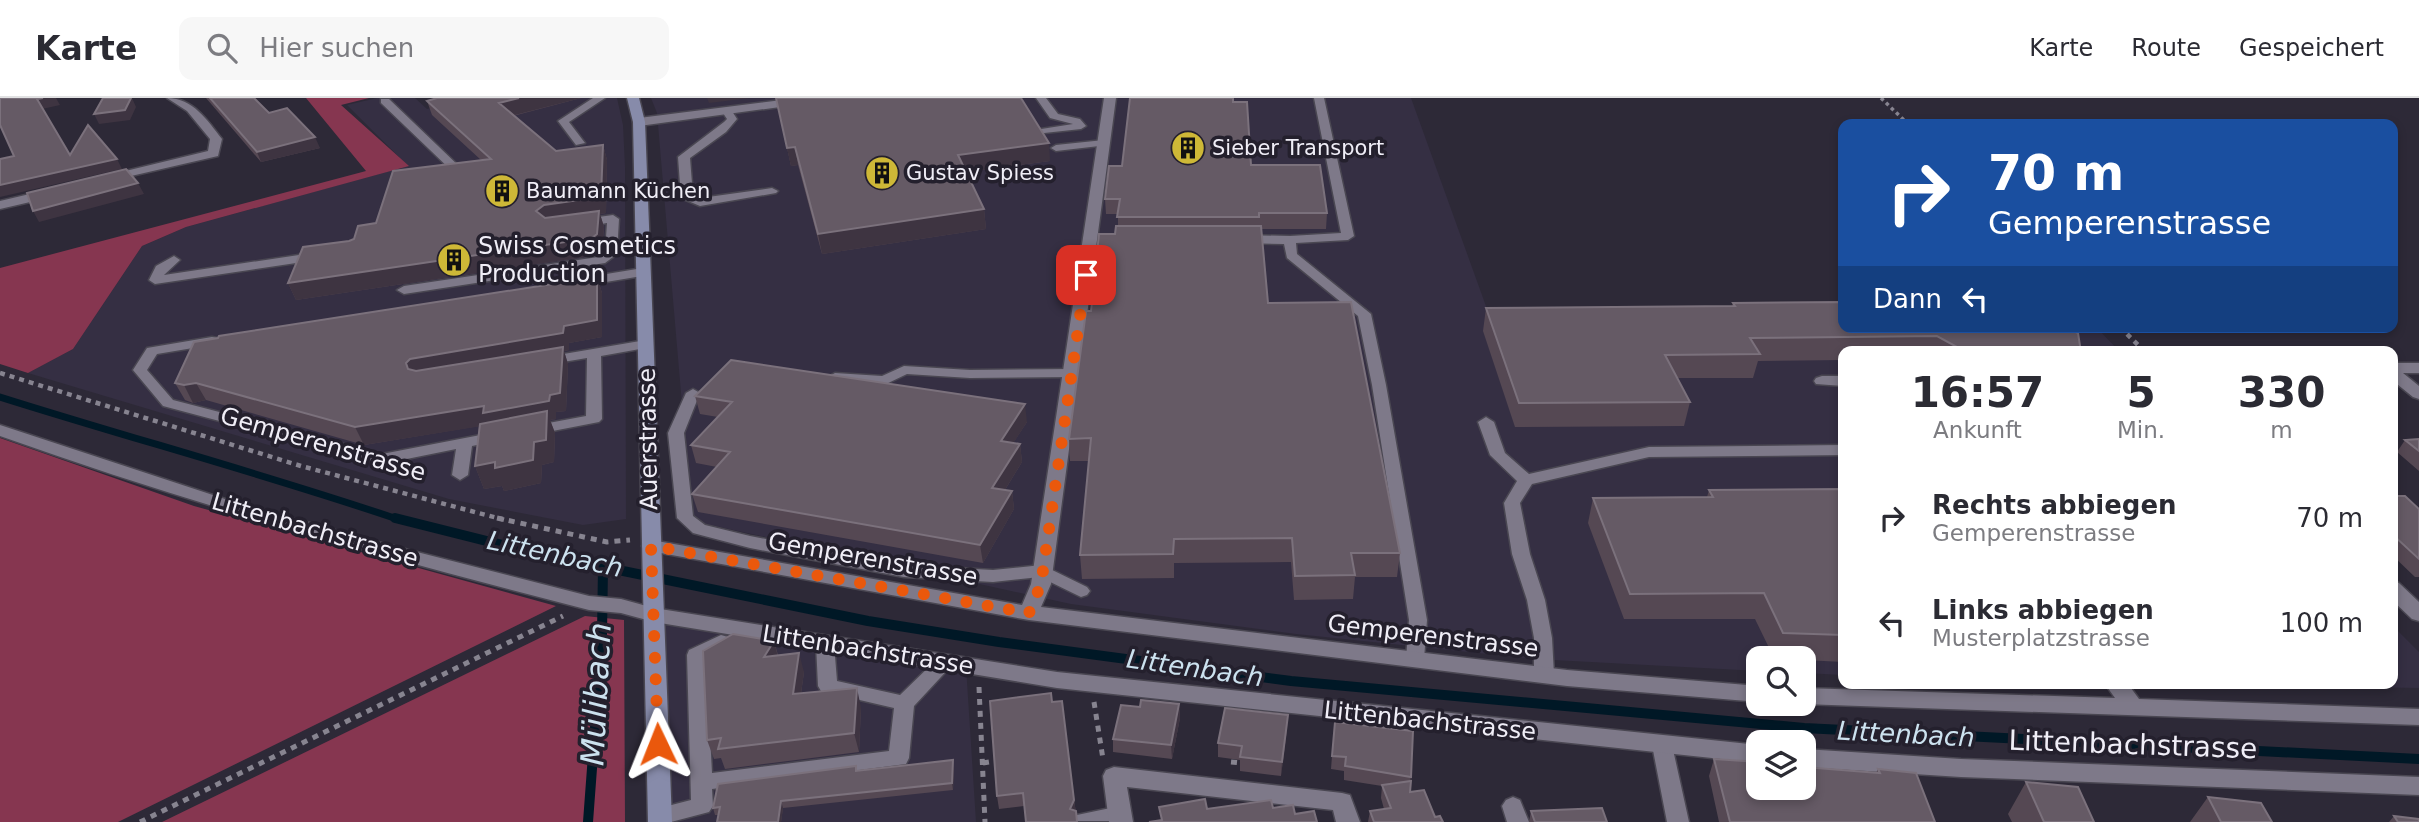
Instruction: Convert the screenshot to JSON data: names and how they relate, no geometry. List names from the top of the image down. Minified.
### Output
{"streets":{"main road":["Auerstrasse"],"street":["Gemperenstrasse","Littenbachstrasse"]},"crossings":[["Auerstrasse","Gemperenstrasse"],["Auerstrasse","Littenbachstrasse"]],"water":["Littenbach","Mülibach"],"places":{"building":["Sieber Transport","Gustav Spiess","Baumann Küchen","Swiss Cosmetics Production"]},"page":{"header":"Karte","search":"Hier suchen","nav":["Karte","Route","Gespeichert"],"turn":["70 m","Gemperenstrasse"],"then":"Dann","eta":["16:57","Ankunft","5","Min.","330","m"],"list":[{"name":"Rechts abbiegen","note":"Gemperenstrasse","value":"70 m"},{"name":"Links abbiegen","note":"Musterplatzstrasse","value":"100 m"}]}}
